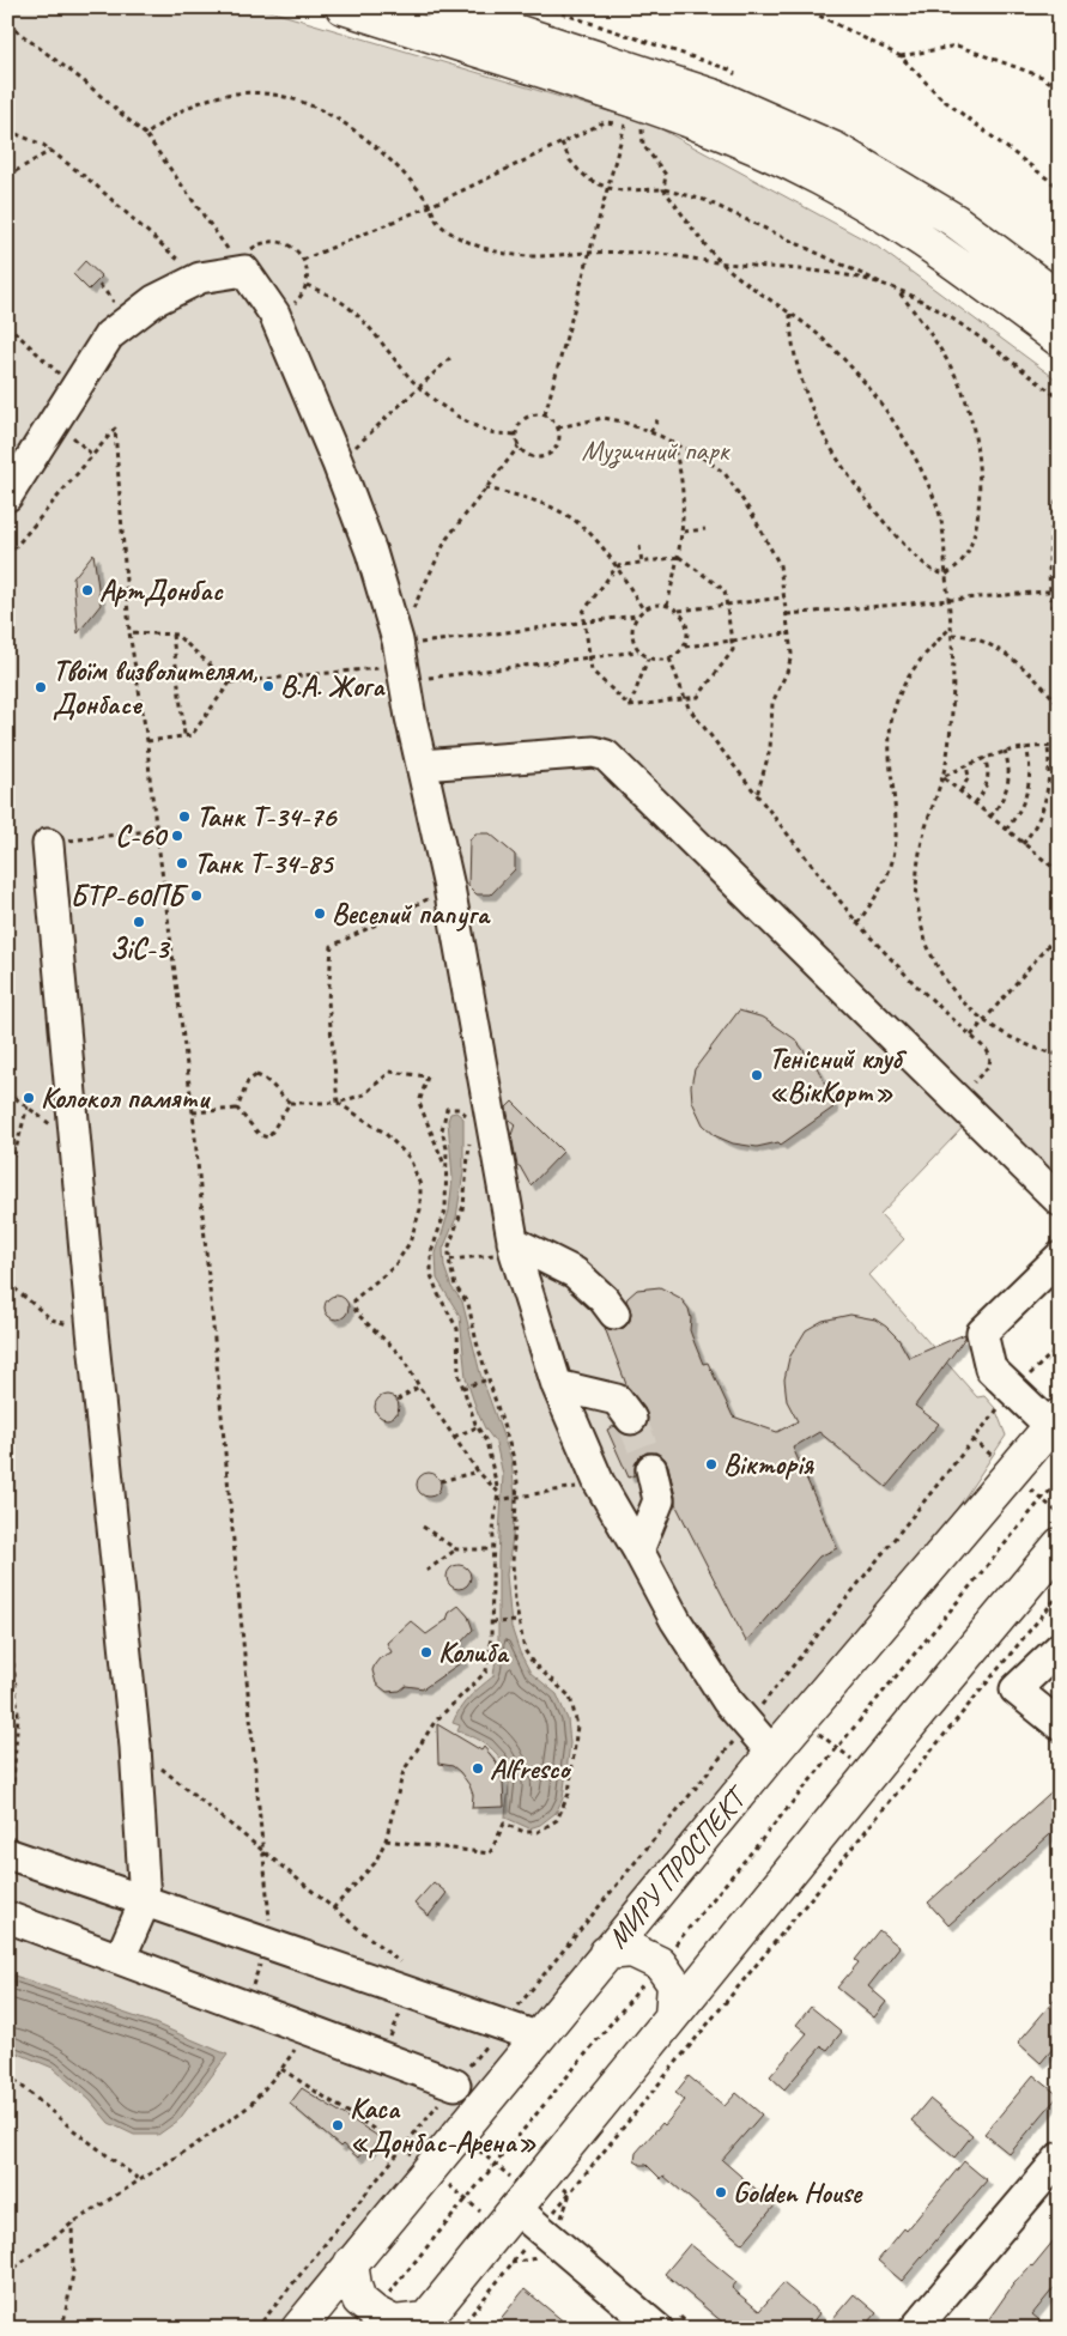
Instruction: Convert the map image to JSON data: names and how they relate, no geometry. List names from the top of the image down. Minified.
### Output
{"streets":{"main road":["МИРУ ПРОСПЕКТ"]},"parks":["Музичний парк"],"places":["АртДонбас","В.А. Жога","Твоїм визволителям, Донбасе","Танк Т-34-76","С-60","Танк Т-34-85","БТР-60ПБ","Веселий папуга","ЗіС-3","Тенісний клуб «ВікКорт»","Колокол памяти","Вікторія","Колиба","Alfresco","Каса «Донбас-Арена»","Golden House"]}
